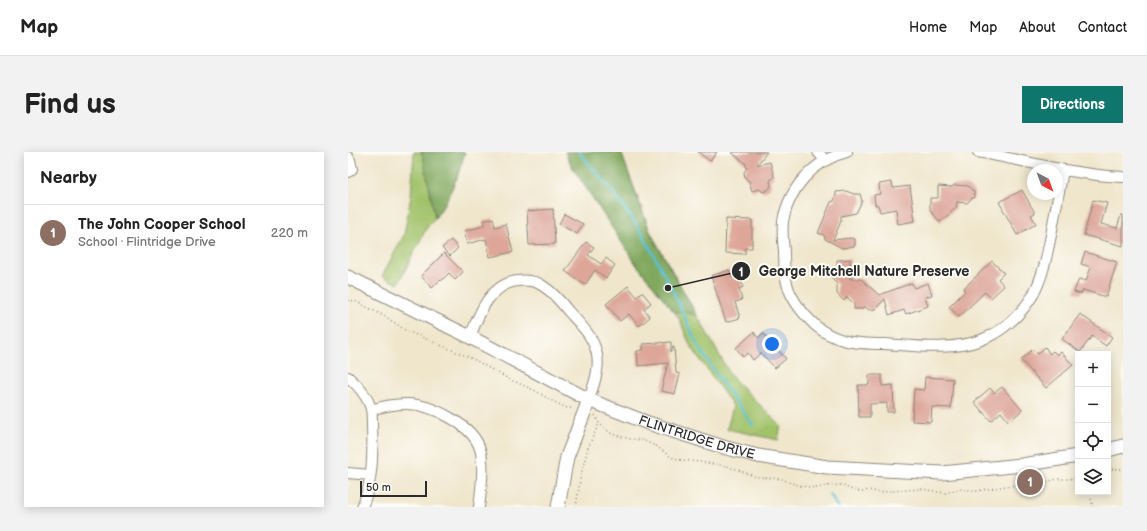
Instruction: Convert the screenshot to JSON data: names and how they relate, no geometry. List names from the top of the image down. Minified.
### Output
{"streets":{"street":["FLINTRIDGE DRIVE"]},"places":["George Mitchell Nature Preserve"],"scale_bar":"50 m","north":"bottom right","page":{"header":"Map","nav":["Home","Map","About","Contact"],"buttons":"Directions","title":"Find us","heading":"Nearby","list":[{"mark":"1","name":"The John Cooper School","note":"School · Flintridge Drive","value":"220 m"}],"map_buttons":["+","−"],"pins":"1","scale":"50 m"}}
